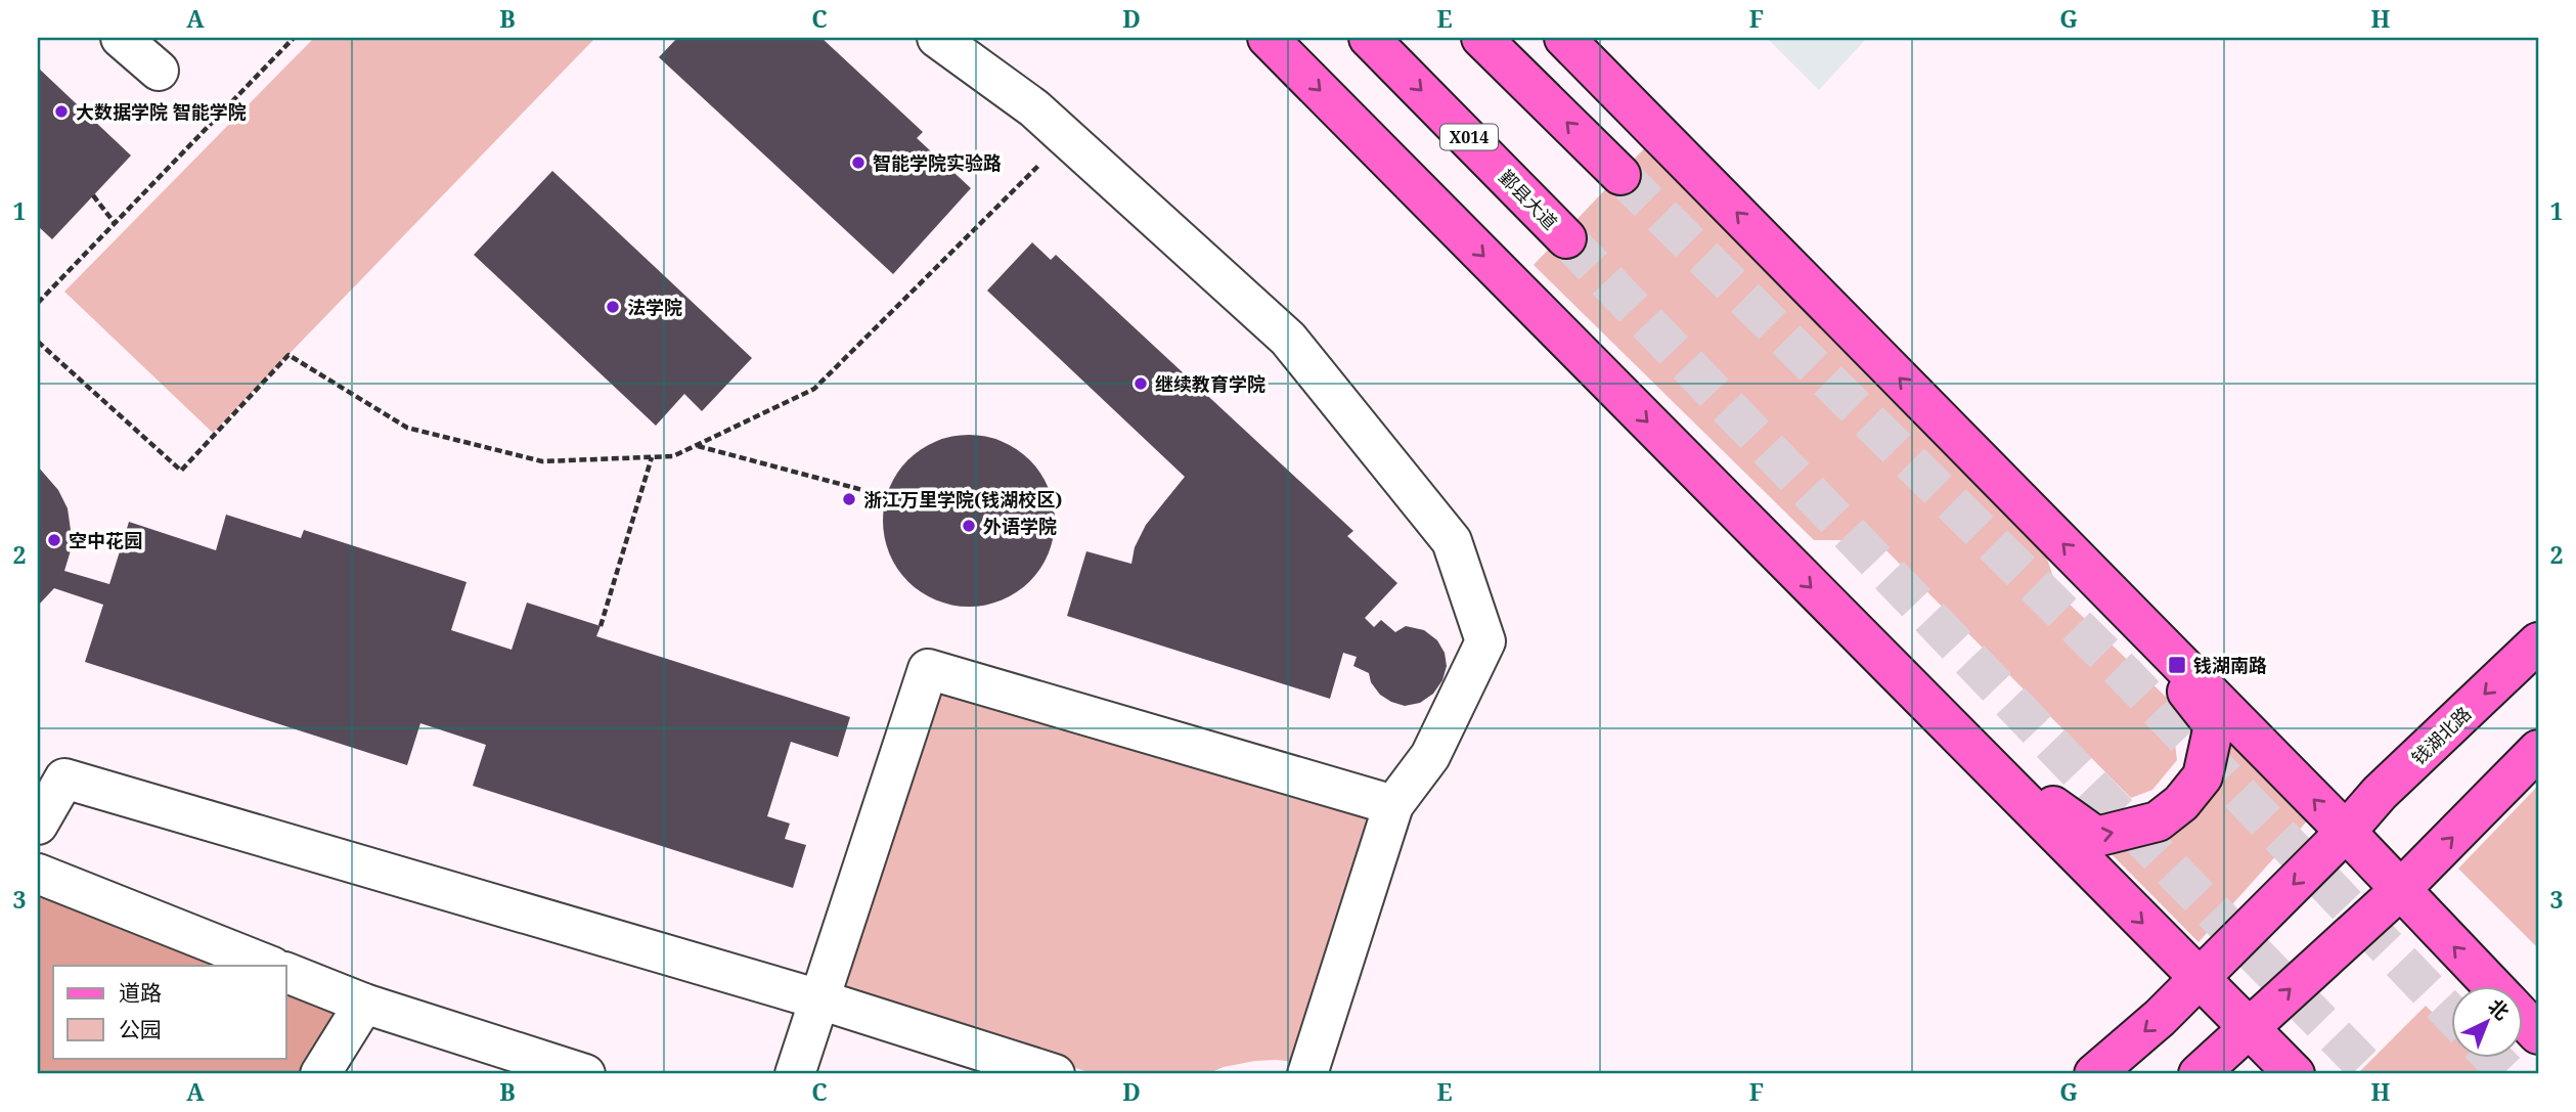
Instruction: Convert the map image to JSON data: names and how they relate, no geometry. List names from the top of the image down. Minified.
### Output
{"streets":{"main road":["X014","鄞县大道","钱湖北路"]},"places":{"other":["大数据学院 智能学院","智能学院实验路","法学院","继续教育学院","浙江万里学院(钱湖校区)","外语学院","空中花园"],"transit":["钱湖南路"]},"legend":["道路","公园"],"north":"top right","grid":{"columns":["A","B","C","D","E","F","G","H"],"rows":["1","2","3"]}}
